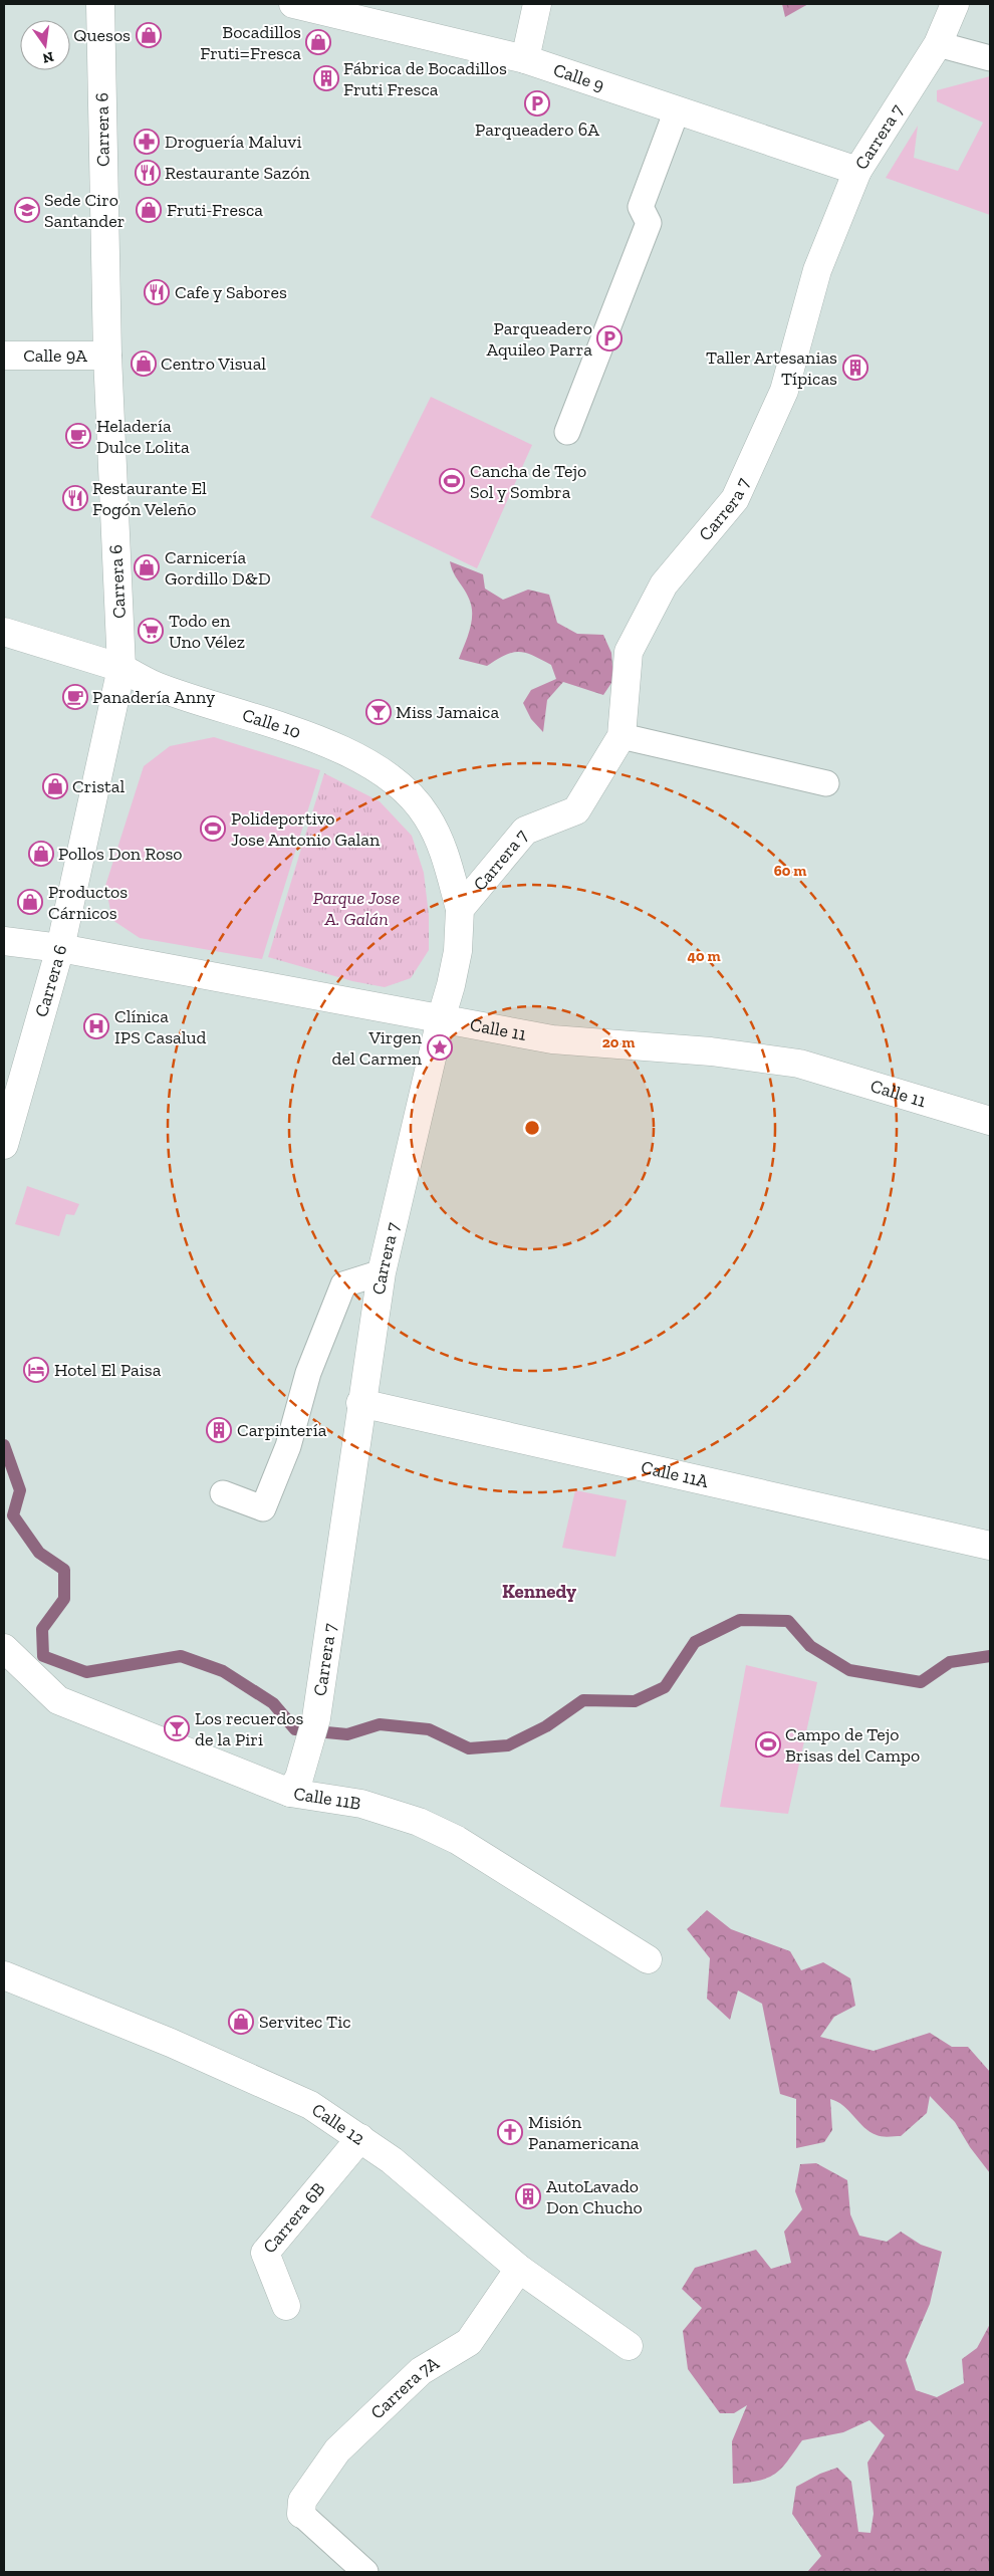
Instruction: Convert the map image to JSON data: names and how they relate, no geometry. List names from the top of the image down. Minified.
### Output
{"streets":{"street":["Calle 9","Carrera 6","Carrera 7","Calle 9A","Calle 10","Calle 11","Calle 11A","Calle 11B","Calle 12","Carrera 6B","Carrera 7A"]},"crossings":[["Calle 9","Carrera 7"],["Carrera 6","Calle 9A"],["Carrera 6","Calle 10"],["Carrera 6","Calle 11"],["Carrera 7","Calle 10"],["Carrera 7","Calle 11"],["Carrera 7","Calle 11A"],["Carrera 7","Calle 11B"],["Calle 12","Carrera 6B"],["Calle 12","Carrera 7A"]],"districts":["Kennedy"],"parks":["Parque Jose A. Galán"],"places":{"shop":["Quesos","Bocadillos Fruti=Fresca","Fruti-Fresca","Centro Visual","Carnicería Gordillo D&D","Cristal","Pollos Don Roso","Productos Cárnicos","Servitec Tic"],"building":["Fábrica de Bocadillos Fruti Fresca","Taller Artesanias Típicas","Carpintería","AutoLavado Don Chucho"],"parking":["Parqueadero 6A","Parqueadero Aquileo Parra"],"pharmacy":["Droguería Maluvi"],"restaurant":["Restaurante Sazón","Cafe y Sabores","Restaurante El Fogón Veleño"],"school or university":["Sede Ciro Santander"],"cafe":["Heladería Dulce Lolita","Panadería Anny"],"sports":["Cancha de Tejo Sol y Sombra","Polideportivo Jose Antonio Galan","Campo de Tejo Brisas del Campo"],"supermarket":["Todo en Uno Vélez"],"bar":["Miss Jamaica","Los recuerdos de la Piri"],"hospital":["Clínica IPS Casalud"],"place":["Virgen del Carmen"],"hotel":["Hotel El Paisa"],"church":["Misión Panamericana"]},"north":"bottom","rings":["60 m","40 m","20 m"]}
